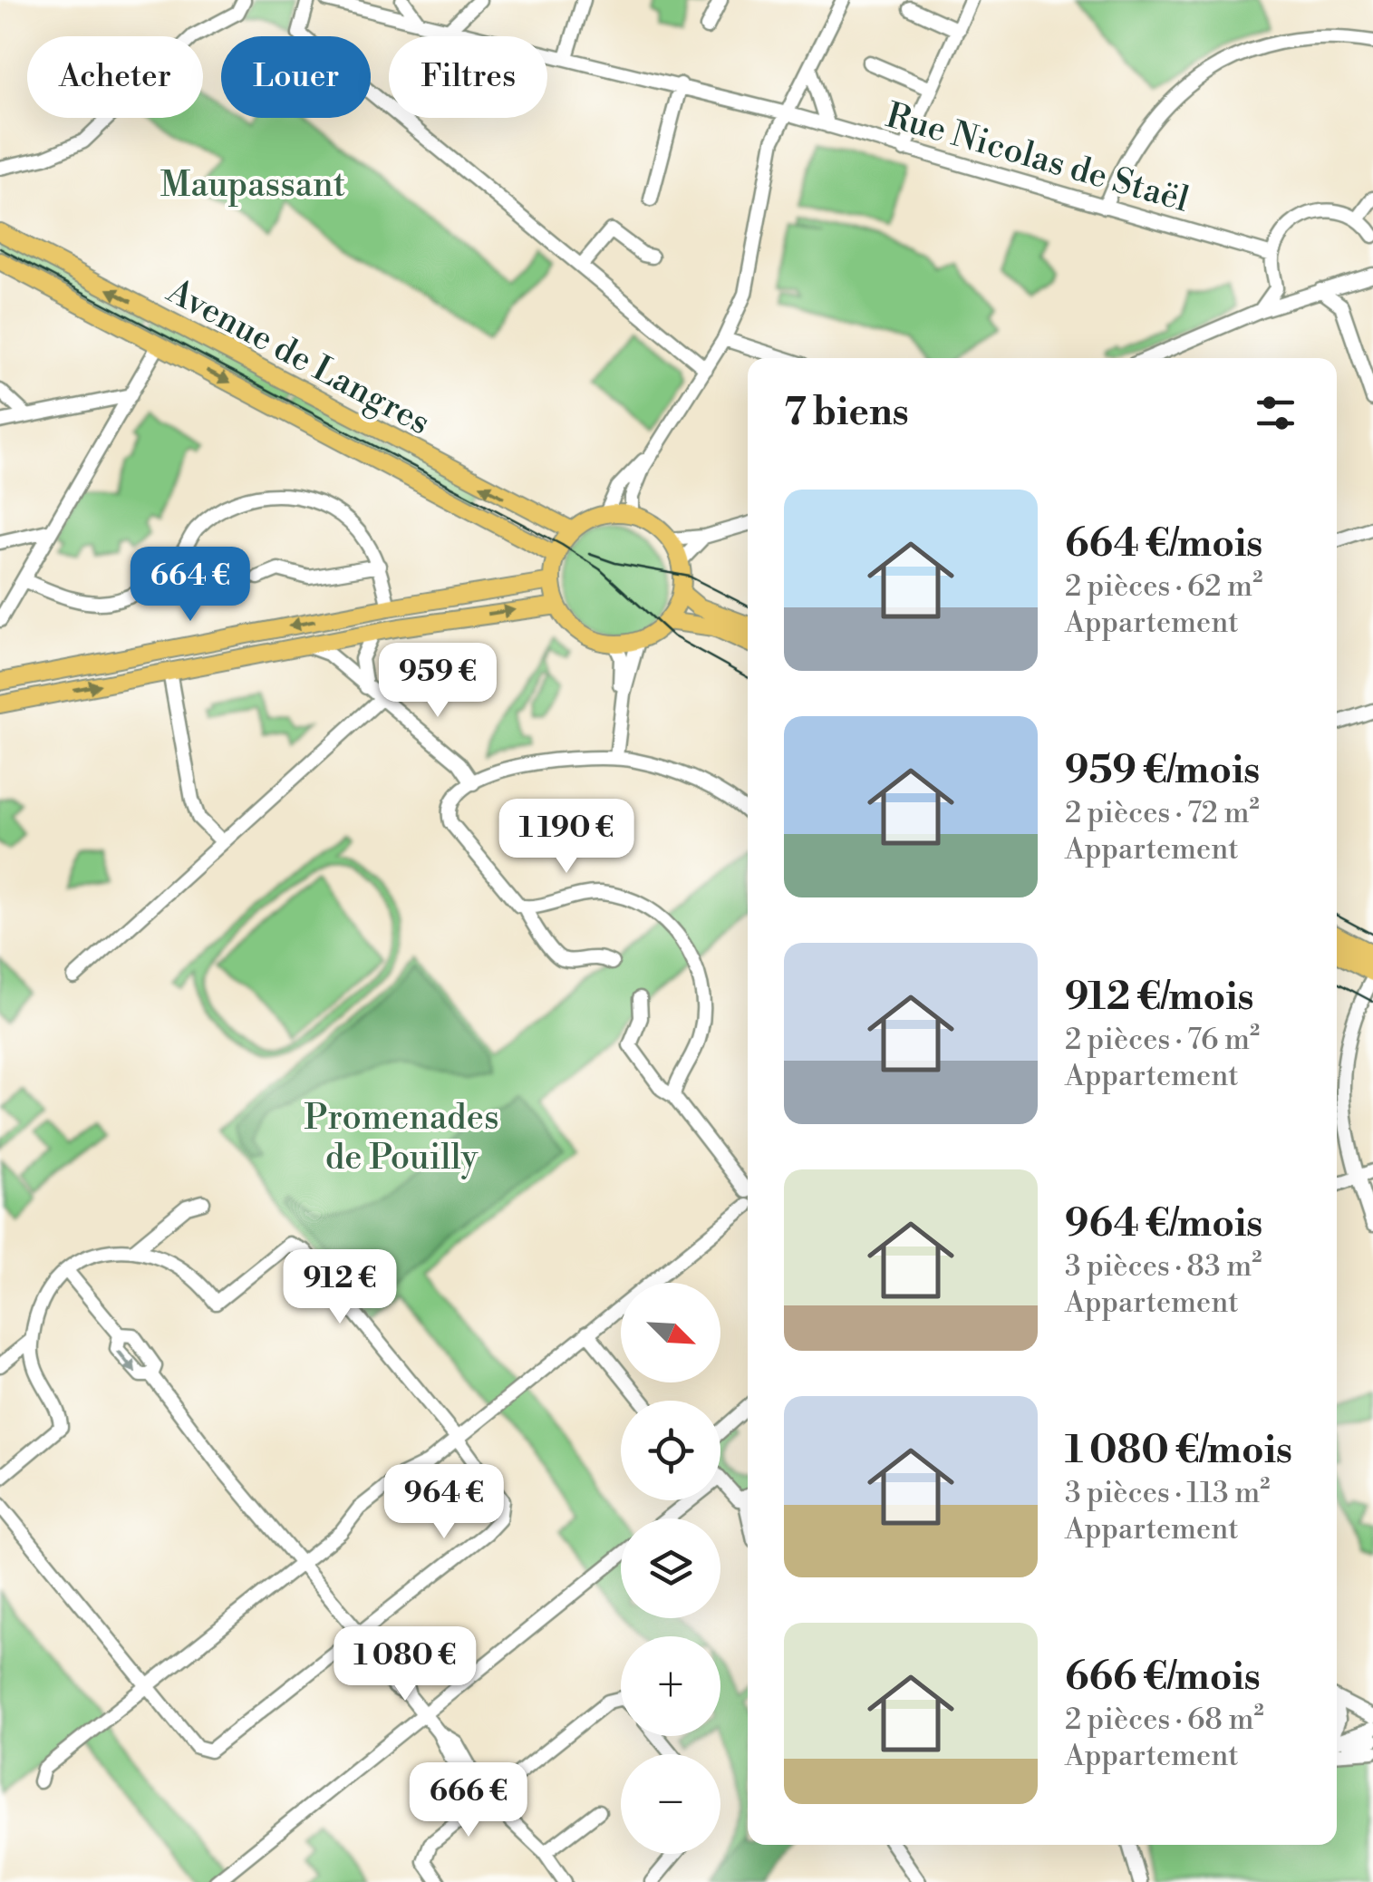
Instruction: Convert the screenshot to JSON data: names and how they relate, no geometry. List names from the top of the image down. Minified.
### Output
{"streets":{"main road":["Avenue de Langres"],"street":["Rue Nicolas de Staël"]},"parks":["Maupassant","Promenades de Pouilly"],"north":"bottom right","page":{"chip":["Acheter","Louer","Filtres"],"heading":"7 biens","list":[{"name":"664 €/mois","note":"2 pièces · 62 m² · Appartement"},{"name":"959 €/mois","note":"2 pièces · 72 m² · Appartement"},{"name":"912 €/mois","note":"2 pièces · 76 m² · Appartement"},{"name":"964 €/mois","note":"3 pièces · 83 m² · Appartement"},{"name":"1 080 €/mois","note":"3 pièces · 113 m² · Appartement"},{"name":"666 €/mois","note":"2 pièces · 68 m² · Appartement"}],"price":["664 €","959 €","1 190 €","912 €","964 €","1 080 €","666 €"],"map_buttons":["+","−"]}}
